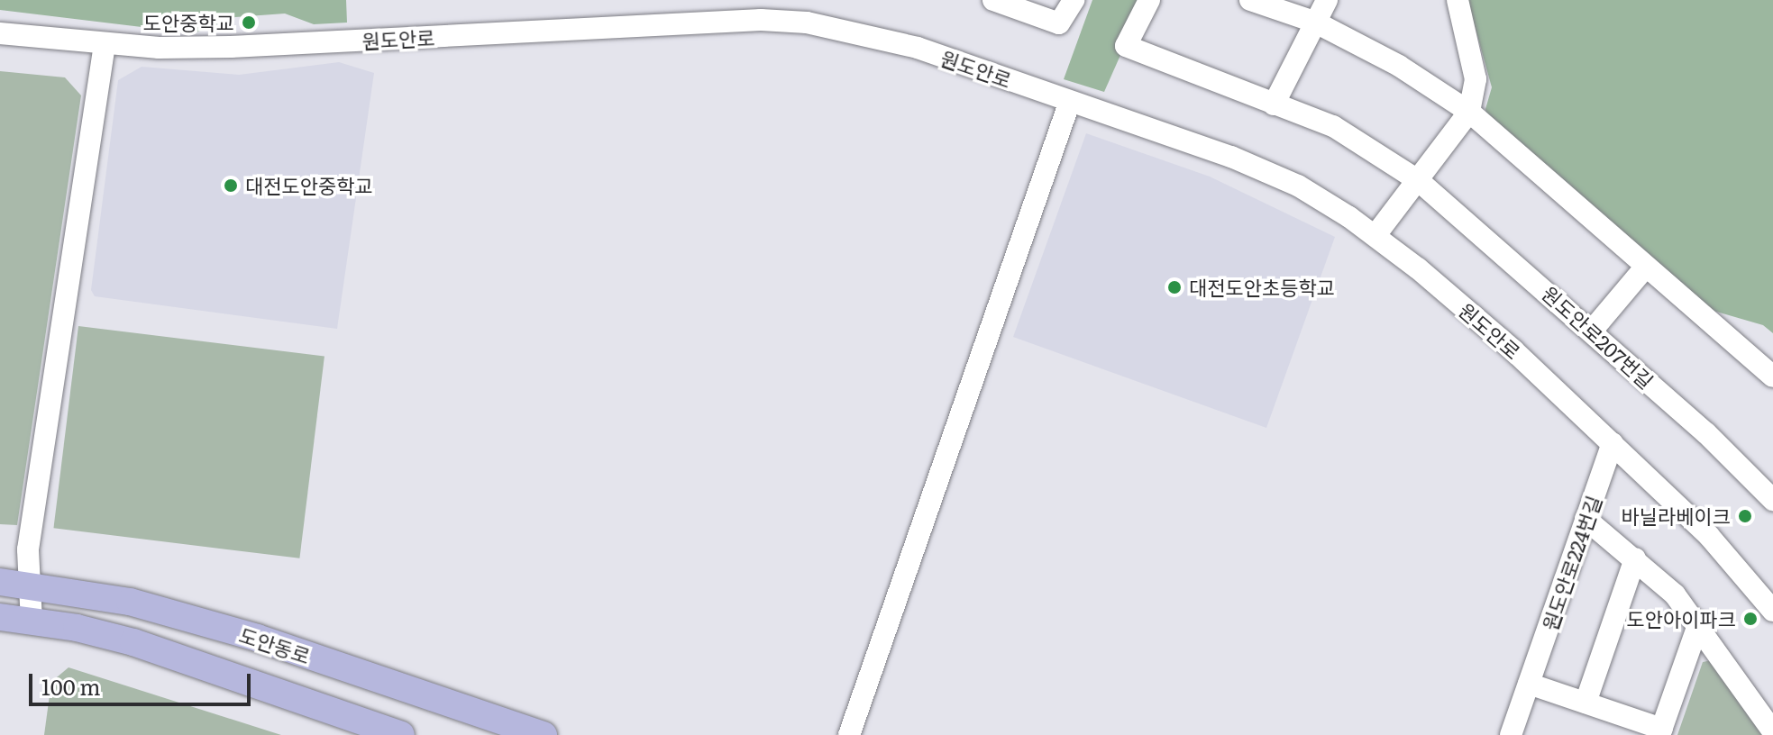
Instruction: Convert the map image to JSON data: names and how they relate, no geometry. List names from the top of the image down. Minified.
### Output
{"streets":{"main road":["도안동로"],"street":["원도안로","원도안로207번길","원도안로224번길"]},"crossings":[["원도안로","원도안로224번길"]],"places":["도안중학교","대전도안중학교","대전도안초등학교","바닐라베이크","도안아이파크"],"scale_bar":"100 m"}
